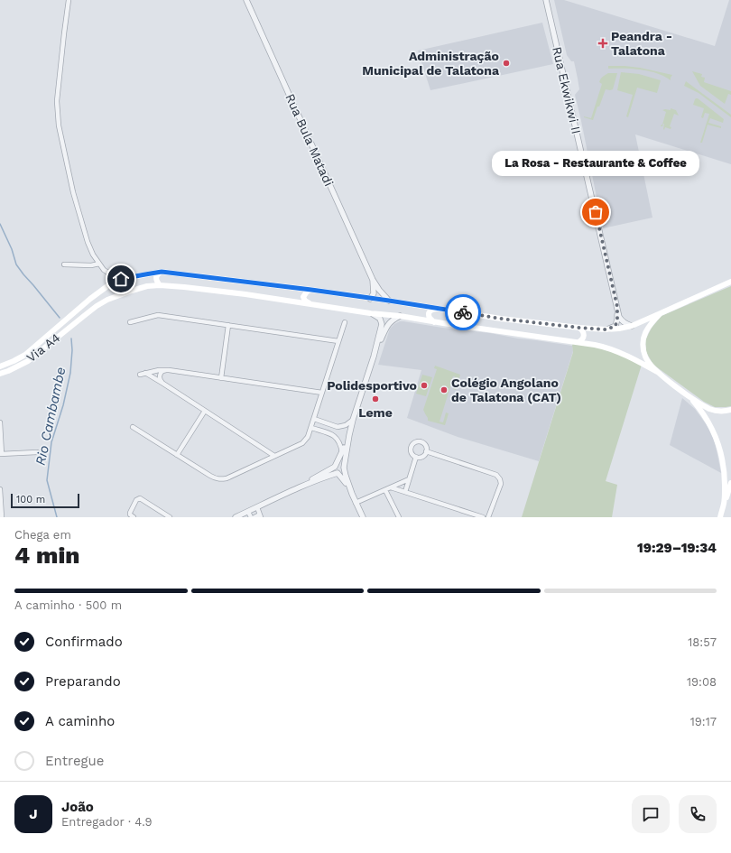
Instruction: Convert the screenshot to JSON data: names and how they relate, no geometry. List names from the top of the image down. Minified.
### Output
{"streets":{"main road":["Via A4"],"street":["Rua Ekwikwi II","Rua Bula Matadi"]},"water":["Rio Cambambe"],"places":{"health":["Peandra - Talatona"],"other":["Administração Municipal de Talatona","La Rosa - Restaurante & Coffee","Polidesportivo","Colégio Angolano de Talatona (CAT)","Leme"]},"scale_bar":"100 m","page":{"bubble":"La Rosa - Restaurante & Coffee","scale":"100 m","heading":["4 min","Chega em","19:29–19:34"],"panel":["João","Entregador · 4.9"],"bar":"A caminho · 500 m","list":[["Confirmado","18:57"],["Preparando","19:08"],["A caminho","19:17"],"Entregue"],"round":"J"}}
